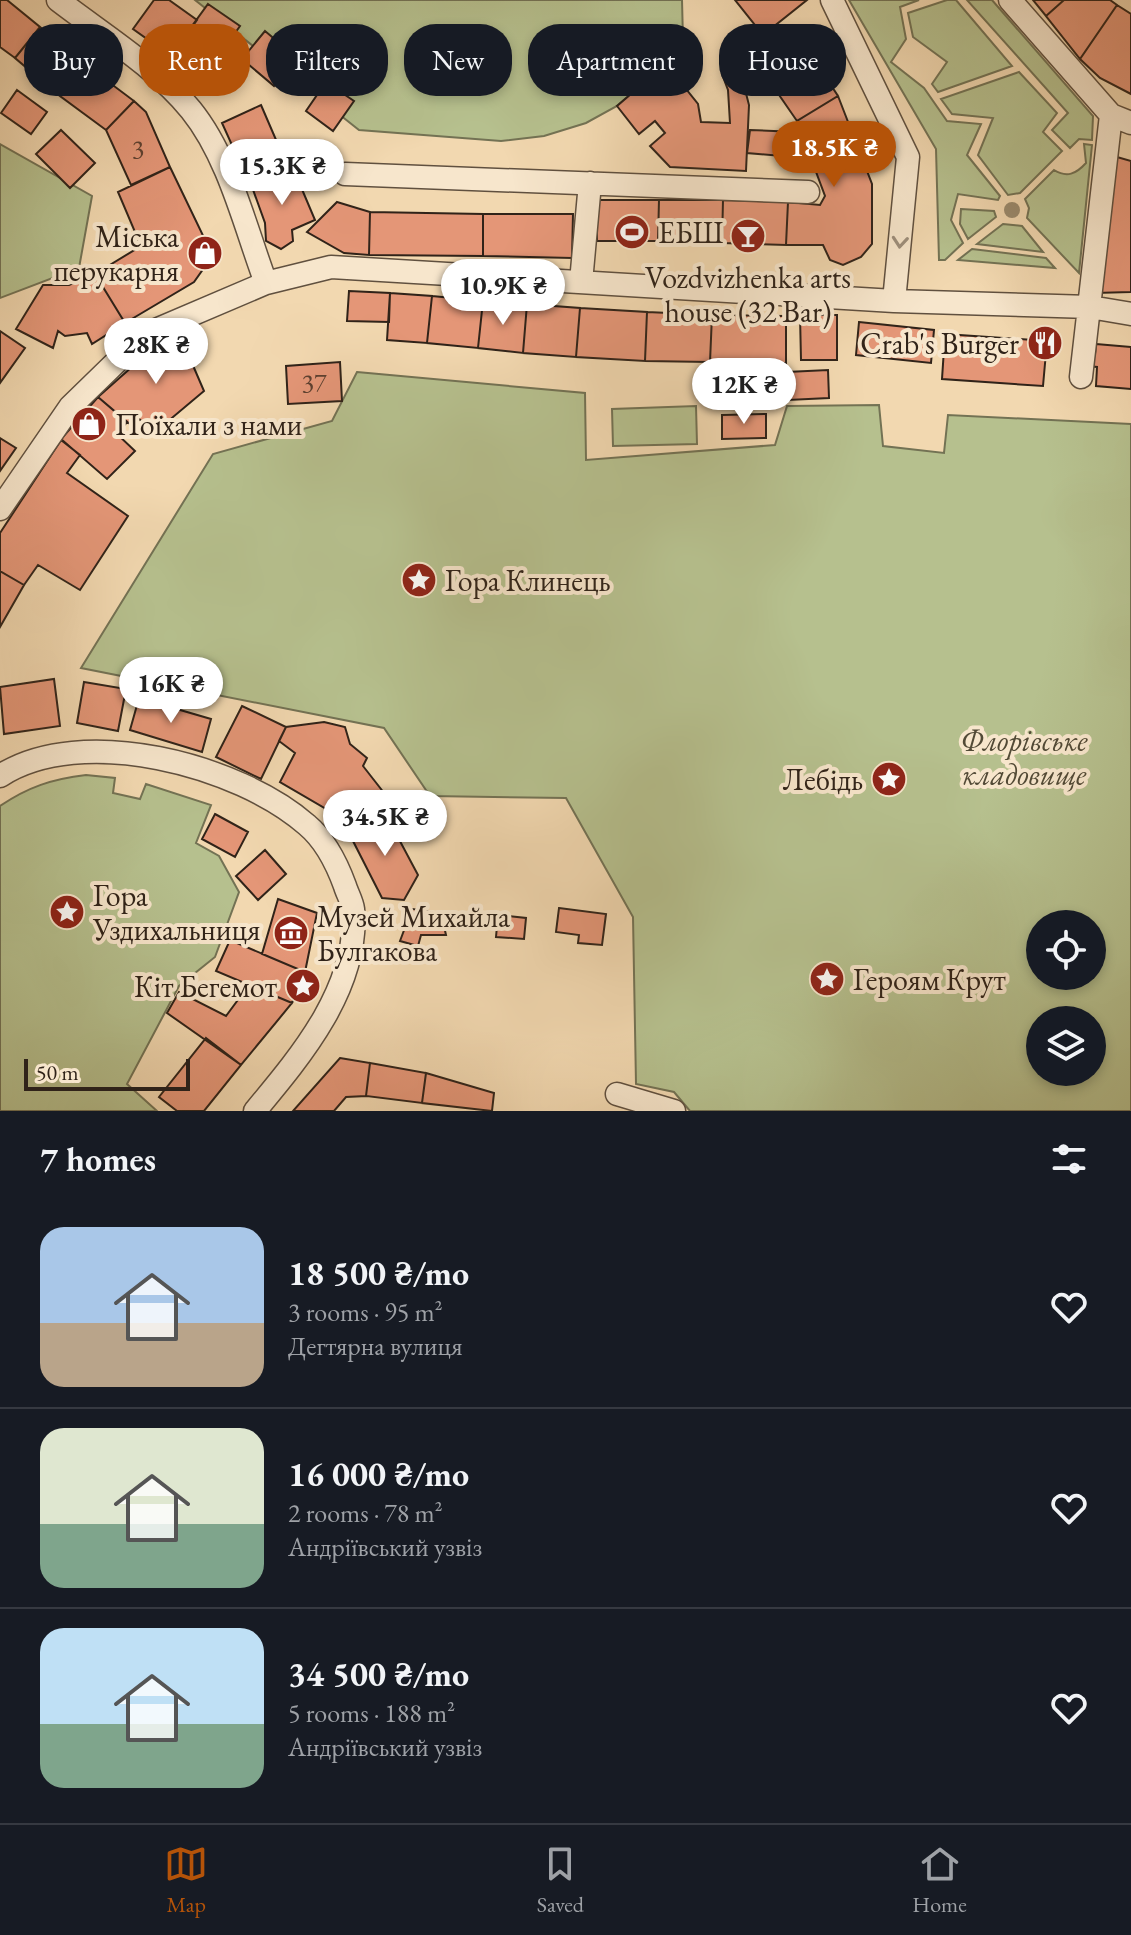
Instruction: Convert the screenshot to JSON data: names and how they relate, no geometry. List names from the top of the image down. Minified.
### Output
{"parks":["Флорівське кладовище"],"places":{"sports":["ЕБШ"],"bar":["Vozdvizhenka arts house (32 Bar)"],"shop":["Міська перукарня","Поїхали з нами"],"restaurant":["Crab's Burger"],"place":["Гора Клинець","Лебідь","Гора Уздихальниця","Героям Крут","Кіт Бегемот"],"museum":["Музей Михайла Булгакова"]},"house_numbers":["3","37"],"scale_bar":"50 m","page":{"chip":["Buy","Rent","Filters","New","Apartment","House"],"price":["18.5K ₴","15.3K ₴","10.9K ₴","28K ₴","12K ₴","16K ₴","34.5K ₴"],"scale":"50 m","heading":"7 homes","list":[{"name":"18 500 ₴/mo","note":"3 rooms · 95 m² · Дегтярна вулиця"},{"name":"16 000 ₴/mo","note":"2 rooms · 78 m² · Андріївський узвіз"},{"name":"34 500 ₴/mo","note":"5 rooms · 188 m² · Андріївський узвіз"}],"tabs":["Map","Saved","Home"]}}
